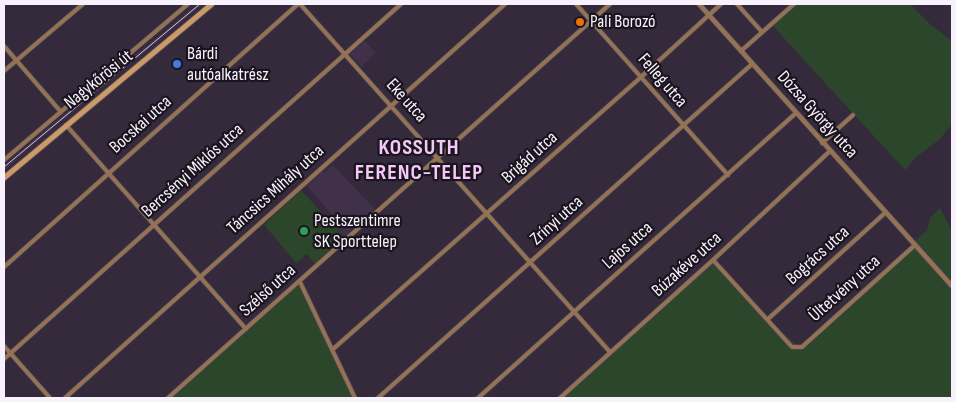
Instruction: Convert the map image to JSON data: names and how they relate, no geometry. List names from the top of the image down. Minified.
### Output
{"streets":{"main road":["Nagykőrösi út"],"street":["Felleg utca","Eke utca","Dózsa György utca","Bocskai utca","Brigád utca","Bercsényi Miklós utca","Táncsics Mihály utca","Zrínyi utca","Lajos utca","Bogrács utca","Búzakéve utca","Ültetvény utca","Szélső utca"]},"crossings":[["Felleg utca","Brigád utca"],["Felleg utca","Zrínyi utca"],["Felleg utca","Lajos utca"],["Felleg utca","Szélső utca"],["Eke utca","Bocskai utca"],["Eke utca","Brigád utca"],["Eke utca","Bercsényi Miklós utca"],["Eke utca","Táncsics Mihály utca"],["Eke utca","Zrínyi utca"],["Eke utca","Lajos utca"],["Eke utca","Búzakéve utca"],["Eke utca","Szélső utca"],["Dózsa György utca","Brigád utca"],["Dózsa György utca","Zrínyi utca"],["Dózsa György utca","Lajos utca"],["Dózsa György utca","Bogrács utca"],["Dózsa György utca","Búzakéve utca"],["Dózsa György utca","Ültetvény utca"],["Bogrács utca","Ültetvény utca"]],"districts":["KOSSUTH FERENC-TELEP"],"places":["Pali Borozó","Bárdi autóalkatrész","Pestszentimre SK Sporttelep"]}
